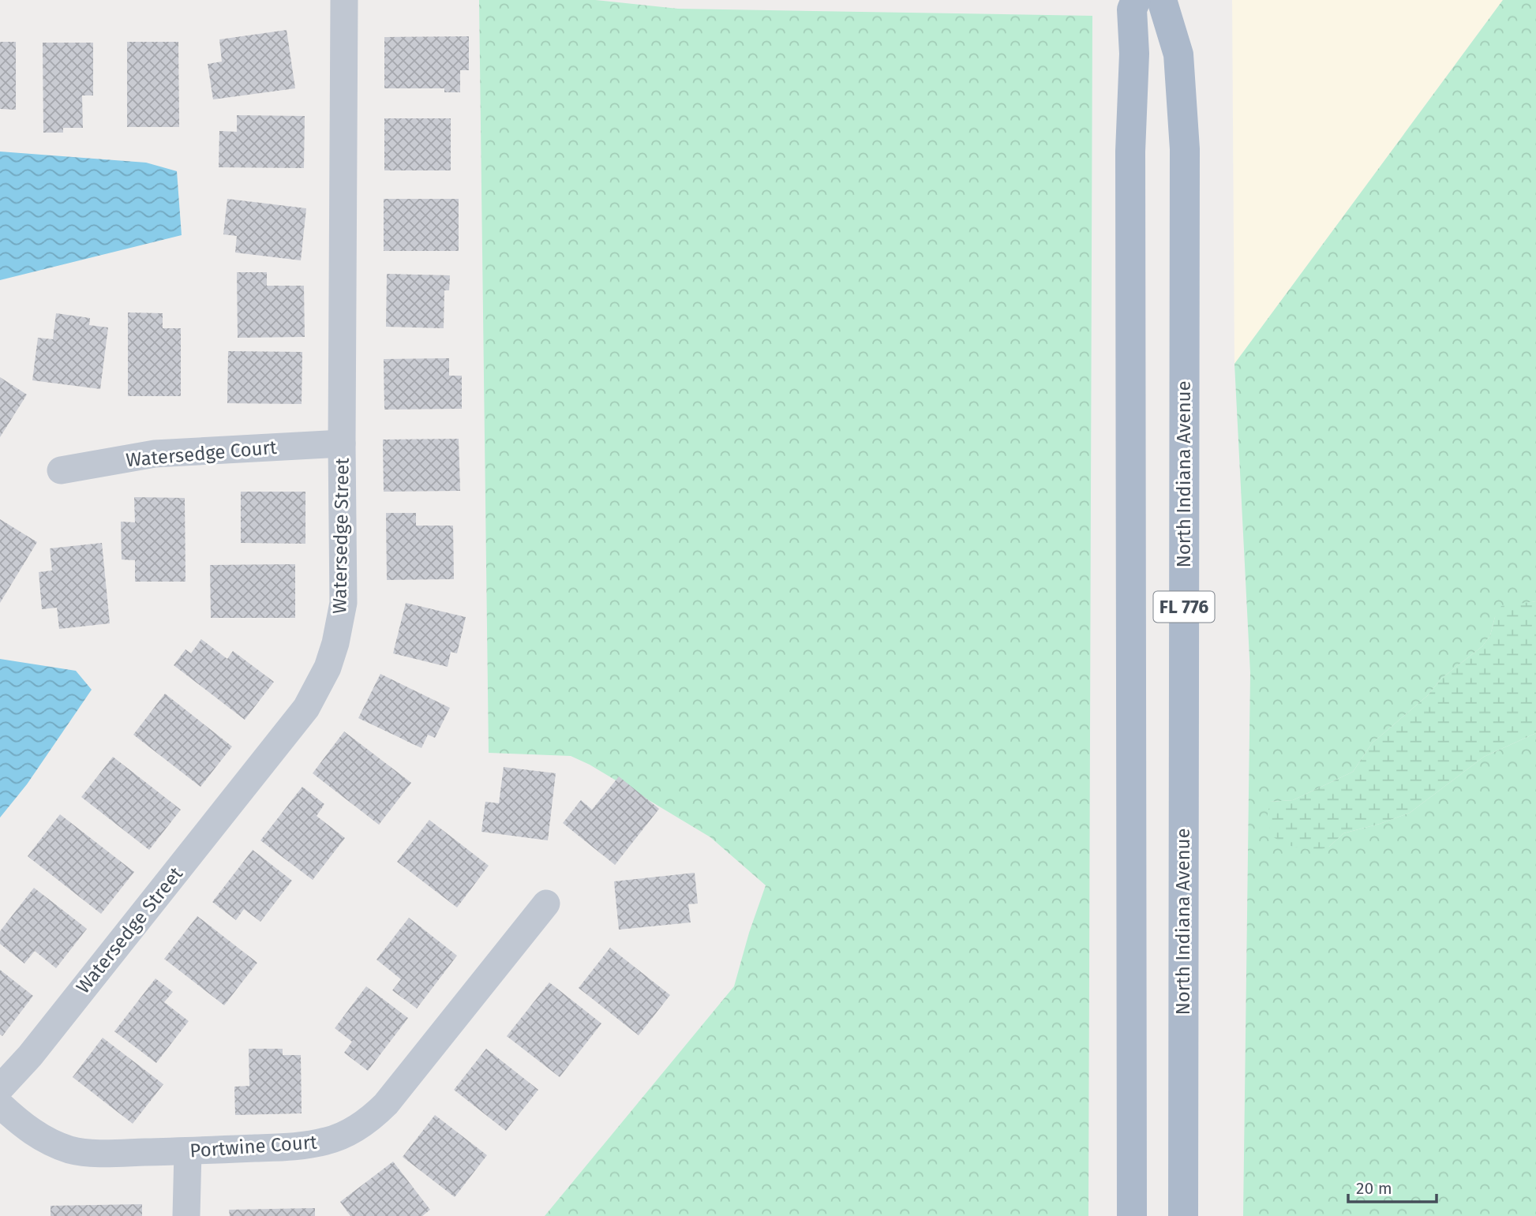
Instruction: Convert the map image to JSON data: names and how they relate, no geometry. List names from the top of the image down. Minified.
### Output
{"streets":{"main road":["North Indiana Avenue","FL 776"],"street":["Watersedge Court","Watersedge Street","Portwine Court"]},"crossings":[["Watersedge Court","Watersedge Street"]],"scale_bar":"20 m"}
